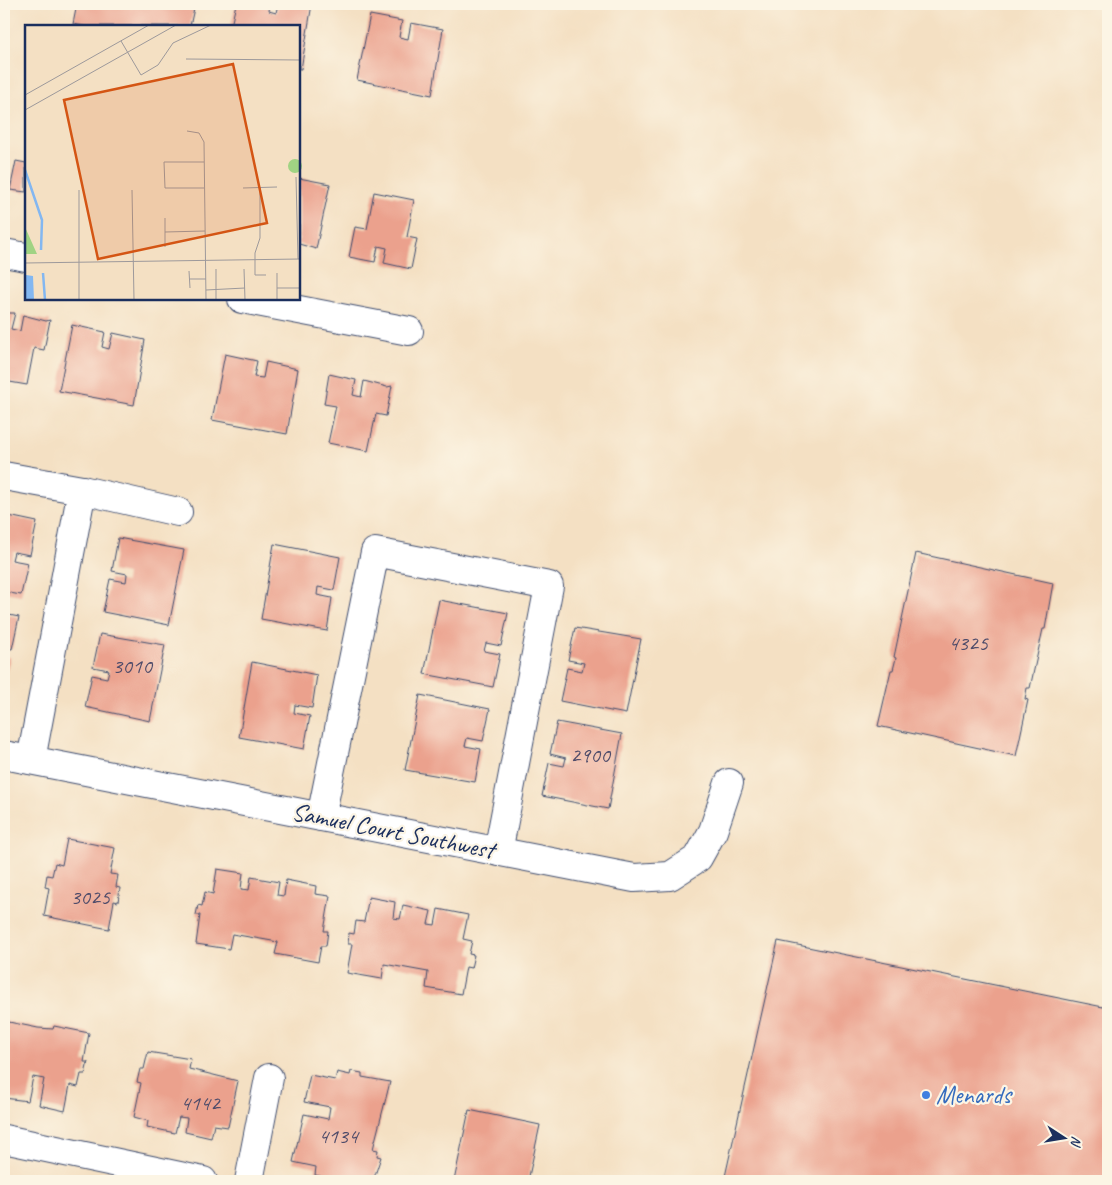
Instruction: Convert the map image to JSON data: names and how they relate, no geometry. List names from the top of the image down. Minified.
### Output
{"streets":{"street":["Samuel Court Southwest"]},"places":["Menards"],"house_numbers":["4325","3010","2900","3025","4142","4134"],"north":"right"}
